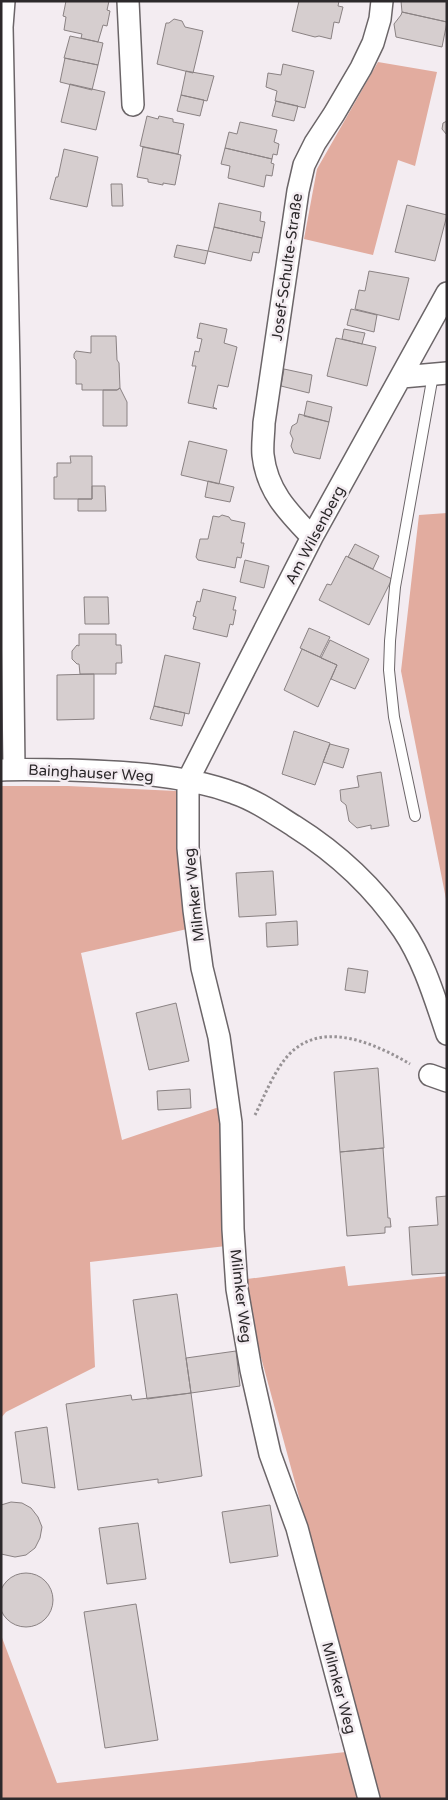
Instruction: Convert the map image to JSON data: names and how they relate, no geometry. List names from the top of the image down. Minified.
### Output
{"streets":{"street":["Josef-Schulte-Straße","Am Wilsenberg","Bainghauser Weg","Milmker Weg"]},"crossings":[["Josef-Schulte-Straße","Am Wilsenberg"],["Am Wilsenberg","Bainghauser Weg"],["Am Wilsenberg","Milmker Weg"],["Bainghauser Weg","Milmker Weg"]]}
